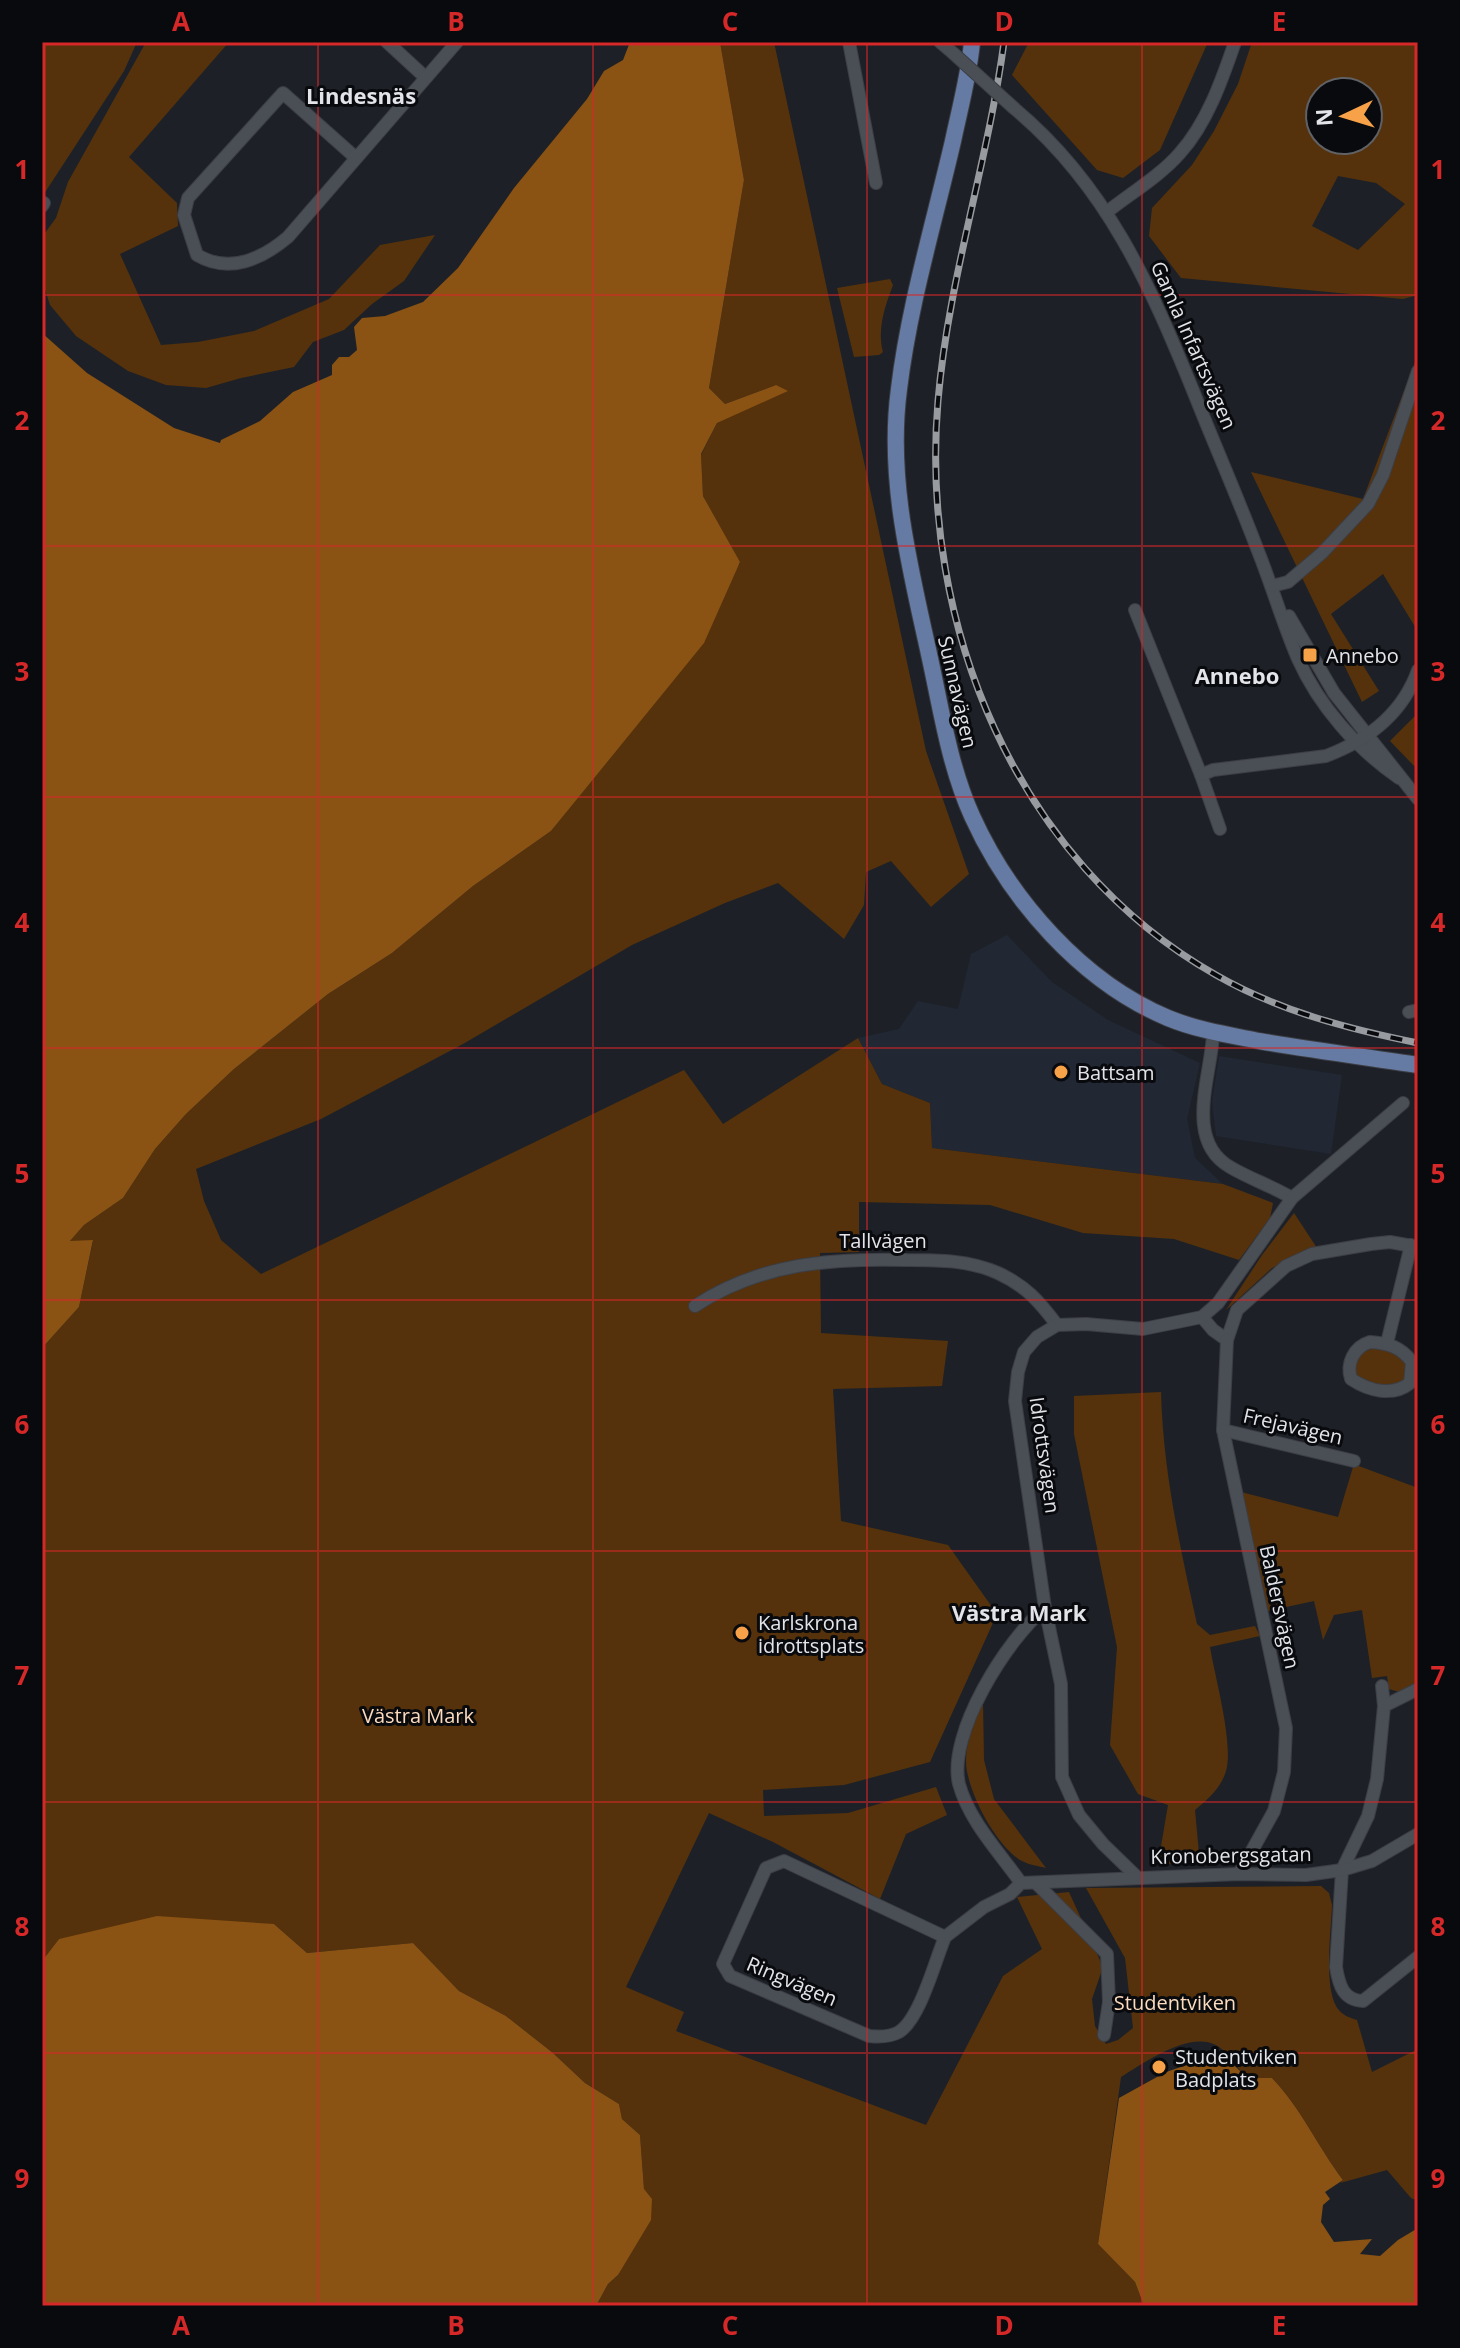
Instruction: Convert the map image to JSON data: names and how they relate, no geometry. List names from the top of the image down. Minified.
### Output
{"streets":{"main road":["Sunnavägen"],"street":["Gamla Infartsvägen","Tallvägen","Frejavägen","Idrottsvägen","Baldersvägen","Kronobergsgatan","Ringvägen"]},"crossings":[["Tallvägen","Idrottsvägen"],["Frejavägen","Baldersvägen"],["Idrottsvägen","Kronobergsgatan"],["Baldersvägen","Kronobergsgatan"]],"districts":["Lindesnäs","Annebo","Västra Mark"],"parks":["Västra Mark","Studentviken"],"places":{"transit":["Annebo"],"other":["Battsam","Karlskrona idrottsplats","Studentviken Badplats"]},"north":"left","grid":{"columns":["A","B","C","D","E"],"rows":["1","2","3","4","5","6","7","8","9"]}}
